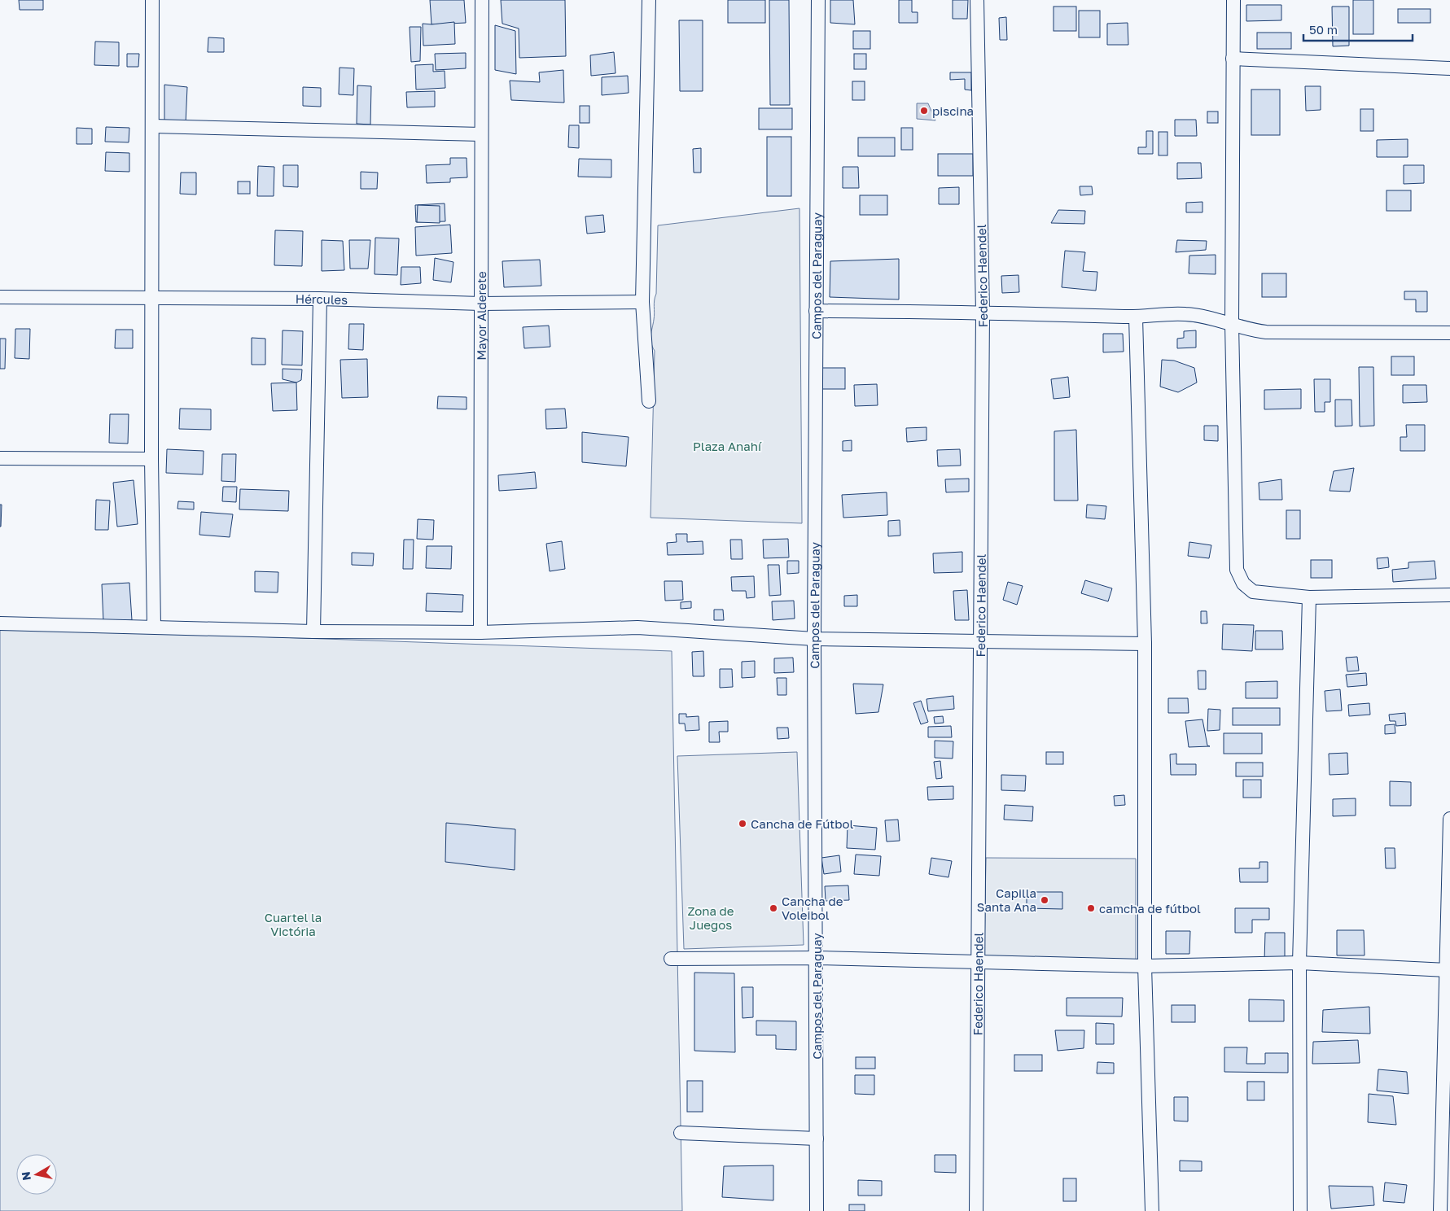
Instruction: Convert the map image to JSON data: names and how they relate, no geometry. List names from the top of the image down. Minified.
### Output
{"streets":{"street":["Campos del Paraguay","Federico Haendel","Hércules","Mayor Alderete"]},"crossings":[["Hércules","Mayor Alderete"]],"parks":["Plaza Anahí","Zona de Juegos","Cuartel la Victória"],"places":["piscina","Cancha de Fútbol","Capilla Santa Ana","Cancha de Voleibol","camcha de fútbol"],"scale_bar":"50 m","north":"left"}
